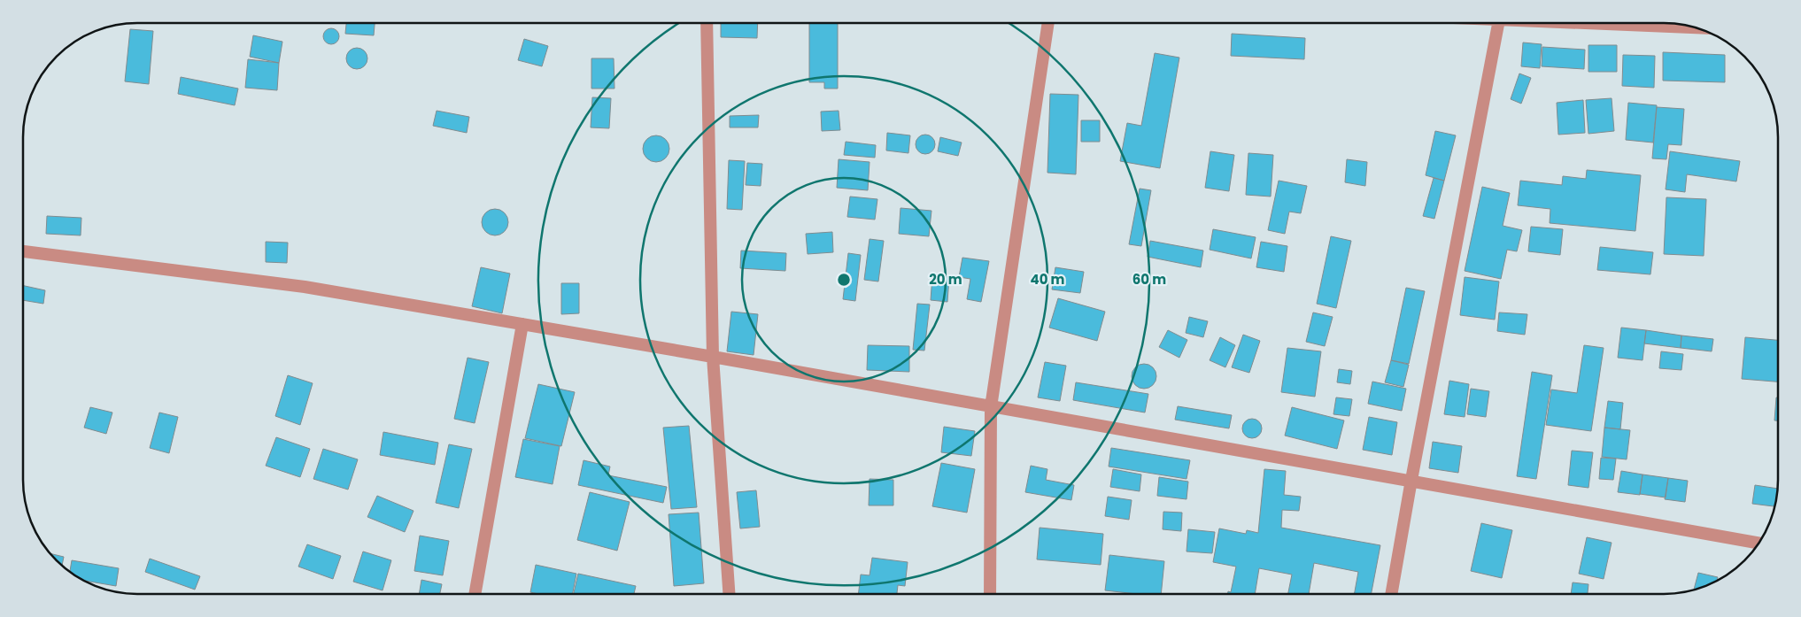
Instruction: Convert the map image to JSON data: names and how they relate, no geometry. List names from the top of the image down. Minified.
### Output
{"rings":["20 m","40 m","60 m"]}
